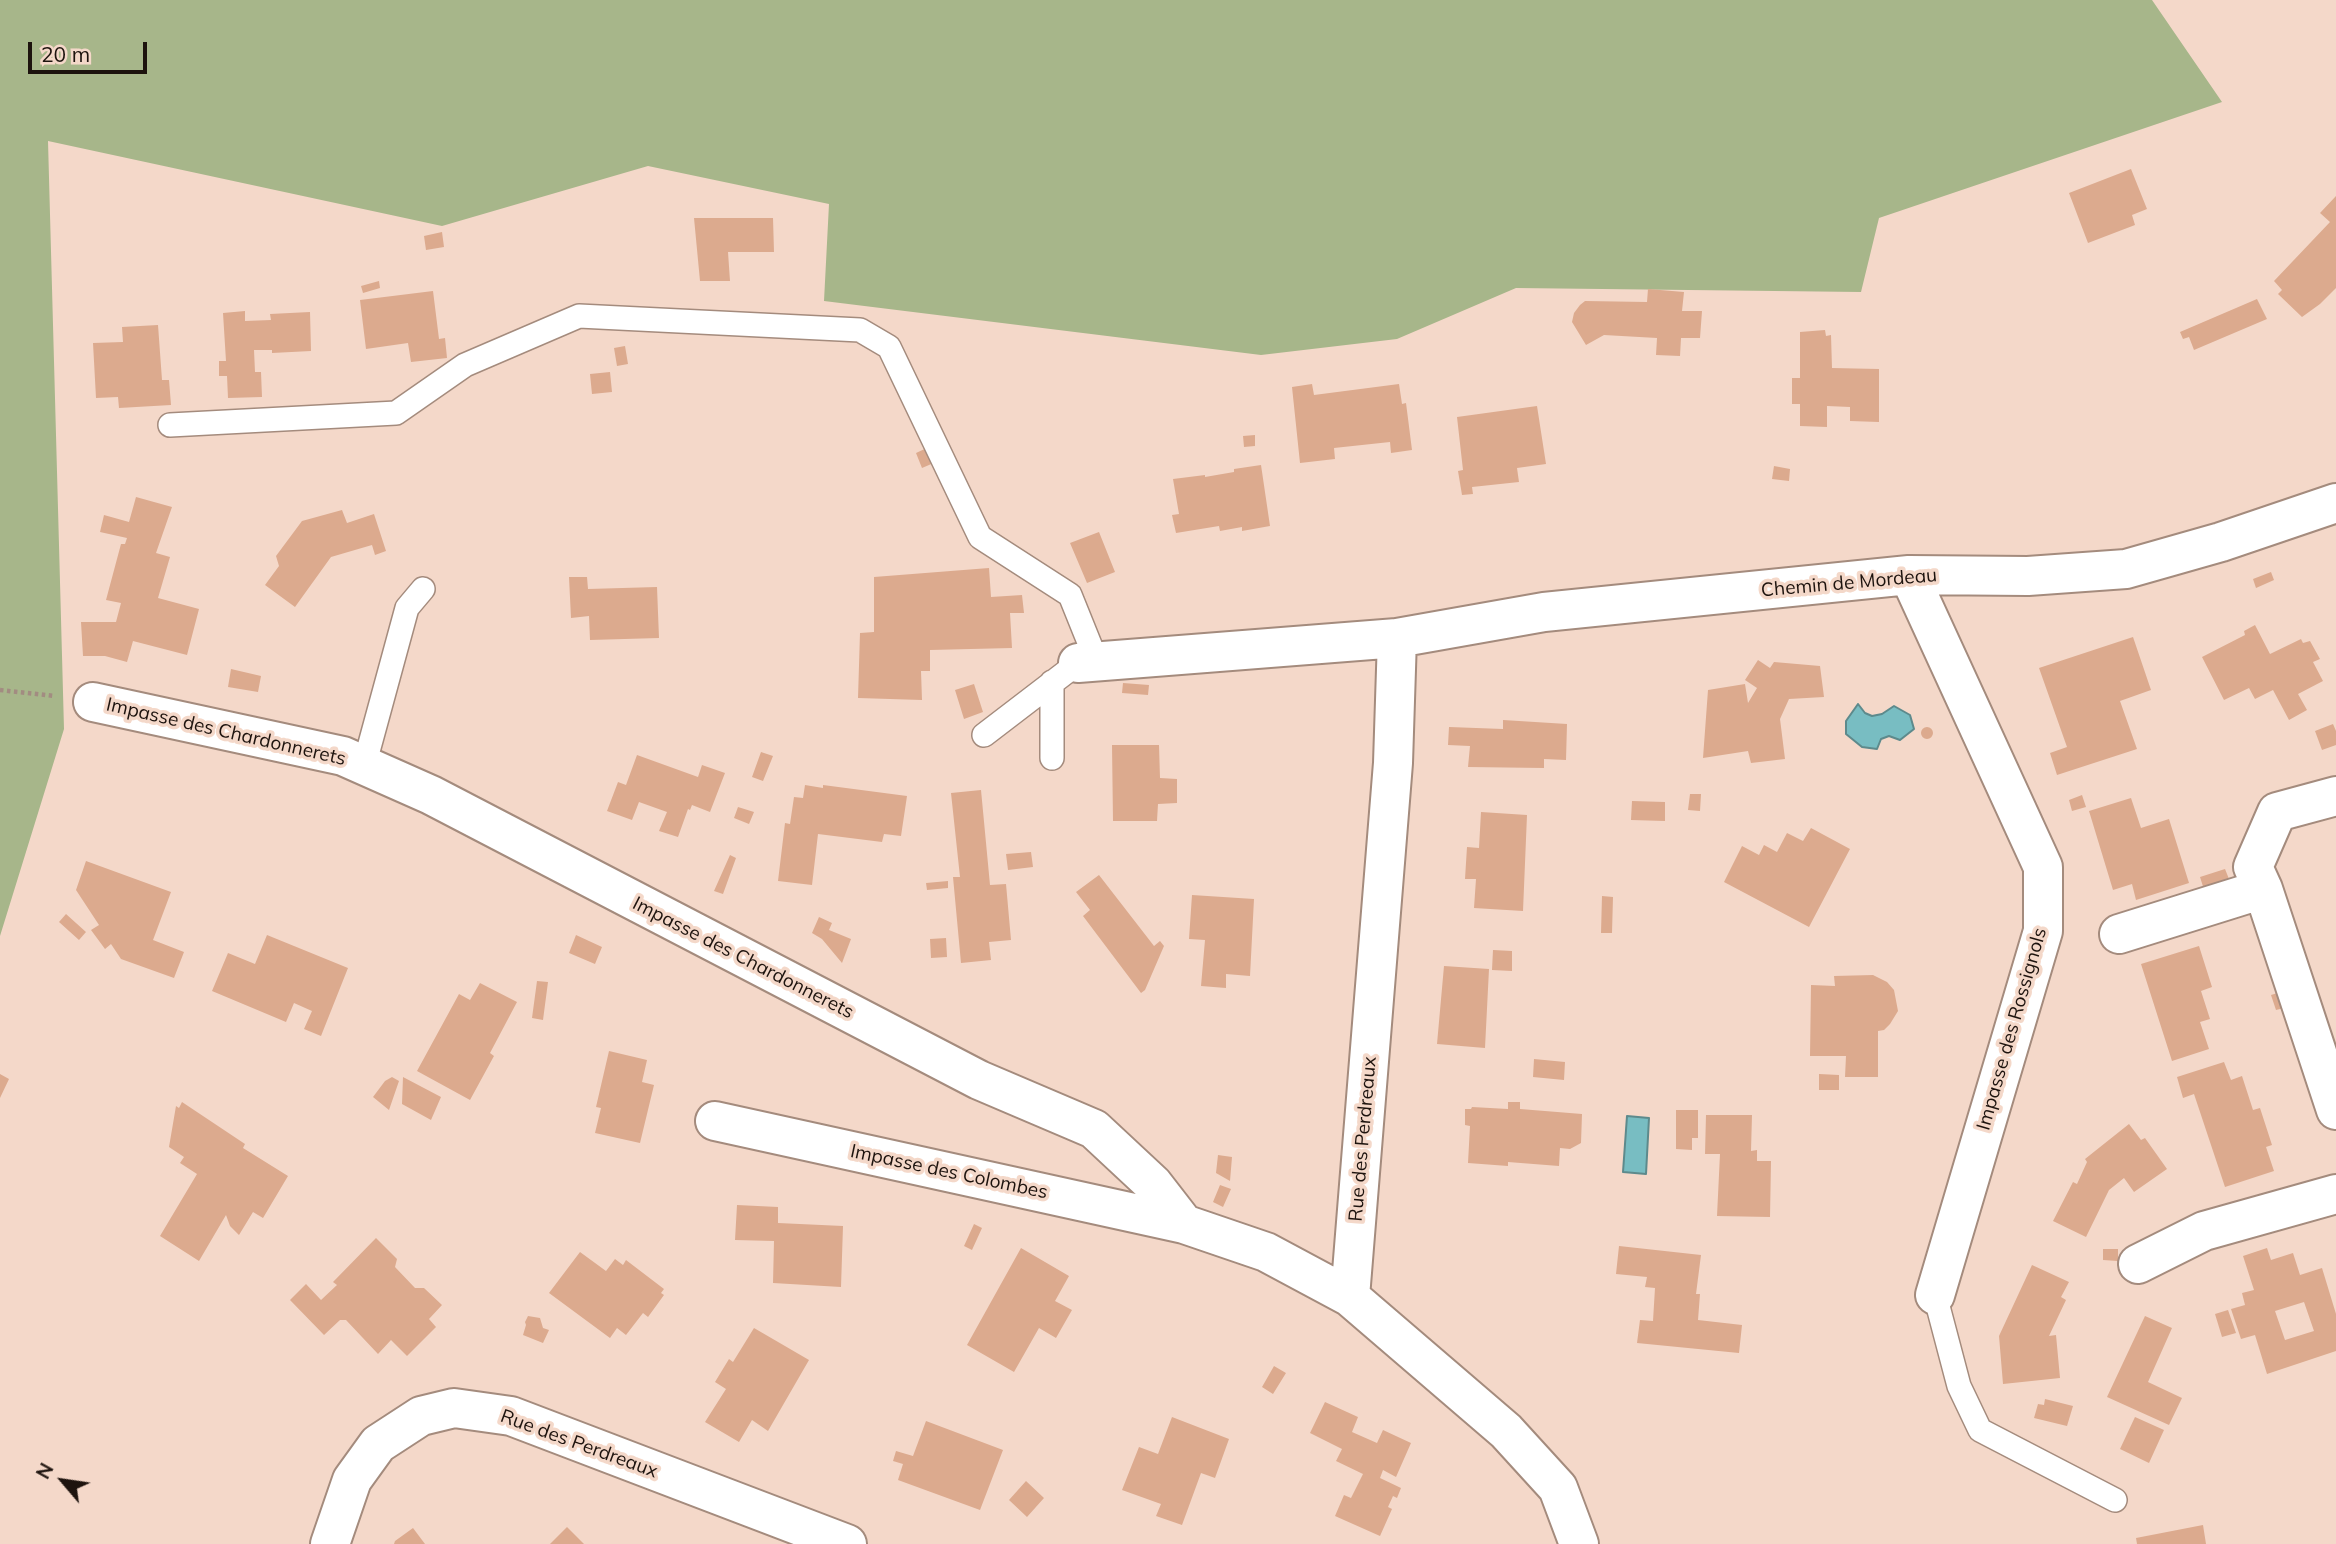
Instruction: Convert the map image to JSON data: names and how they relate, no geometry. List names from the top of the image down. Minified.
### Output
{"streets":{"street":["Chemin de Mordeau","Impasse des Chardonnerets","Impasse des Rossignols","Rue des Perdreaux","Impasse des Colombes"]},"crossings":[["Chemin de Mordeau","Impasse des Rossignols"],["Chemin de Mordeau","Rue des Perdreaux"],["Impasse des Chardonnerets","Impasse des Colombes"]],"scale_bar":"20 m","north":"top left"}
